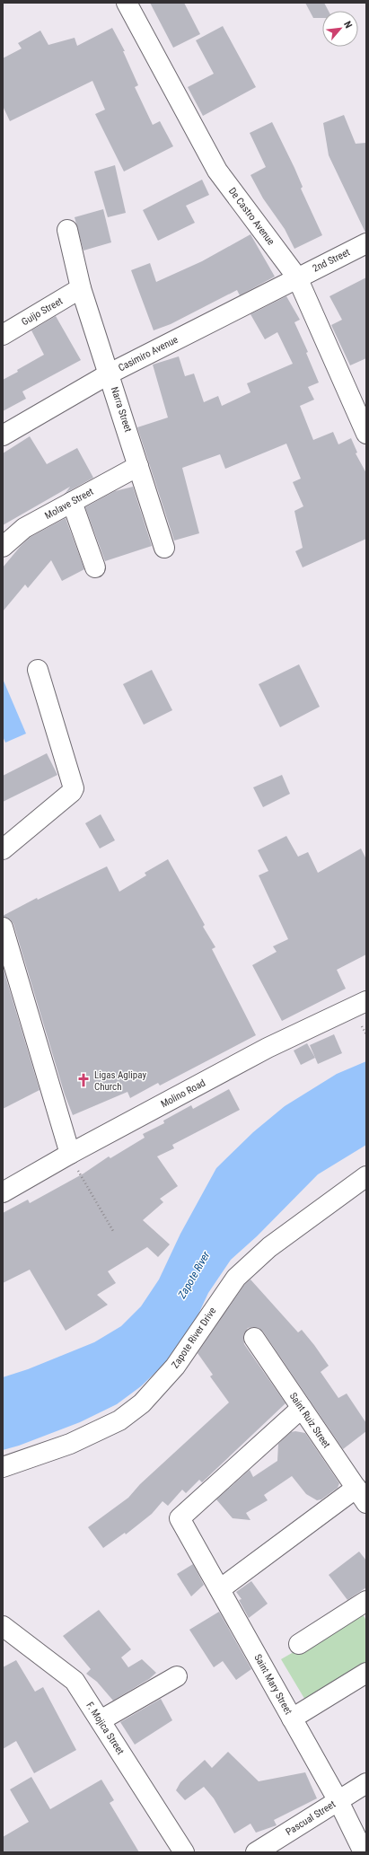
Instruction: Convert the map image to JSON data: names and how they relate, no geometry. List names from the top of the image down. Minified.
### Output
{"streets":{"street":["De Castro Avenue","2nd Street","Guijo Street","Casimiro Avenue","Narra Street","Molave Street","Molino Road","Zapote River Drive","Saint Ruiz Street","Saint Mary Street","F. Mojica Street","Pascual Street"]},"crossings":[["De Castro Avenue","2nd Street"],["De Castro Avenue","Casimiro Avenue"],["2nd Street","Casimiro Avenue"],["Guijo Street","Narra Street"],["Casimiro Avenue","Narra Street"],["Narra Street","Molave Street"],["Saint Ruiz Street","Saint Mary Street"],["Saint Mary Street","Pascual Street"]],"water":["Zapote River"],"places":{"church":["Ligas Aglipay Church"]},"north":"top right"}
